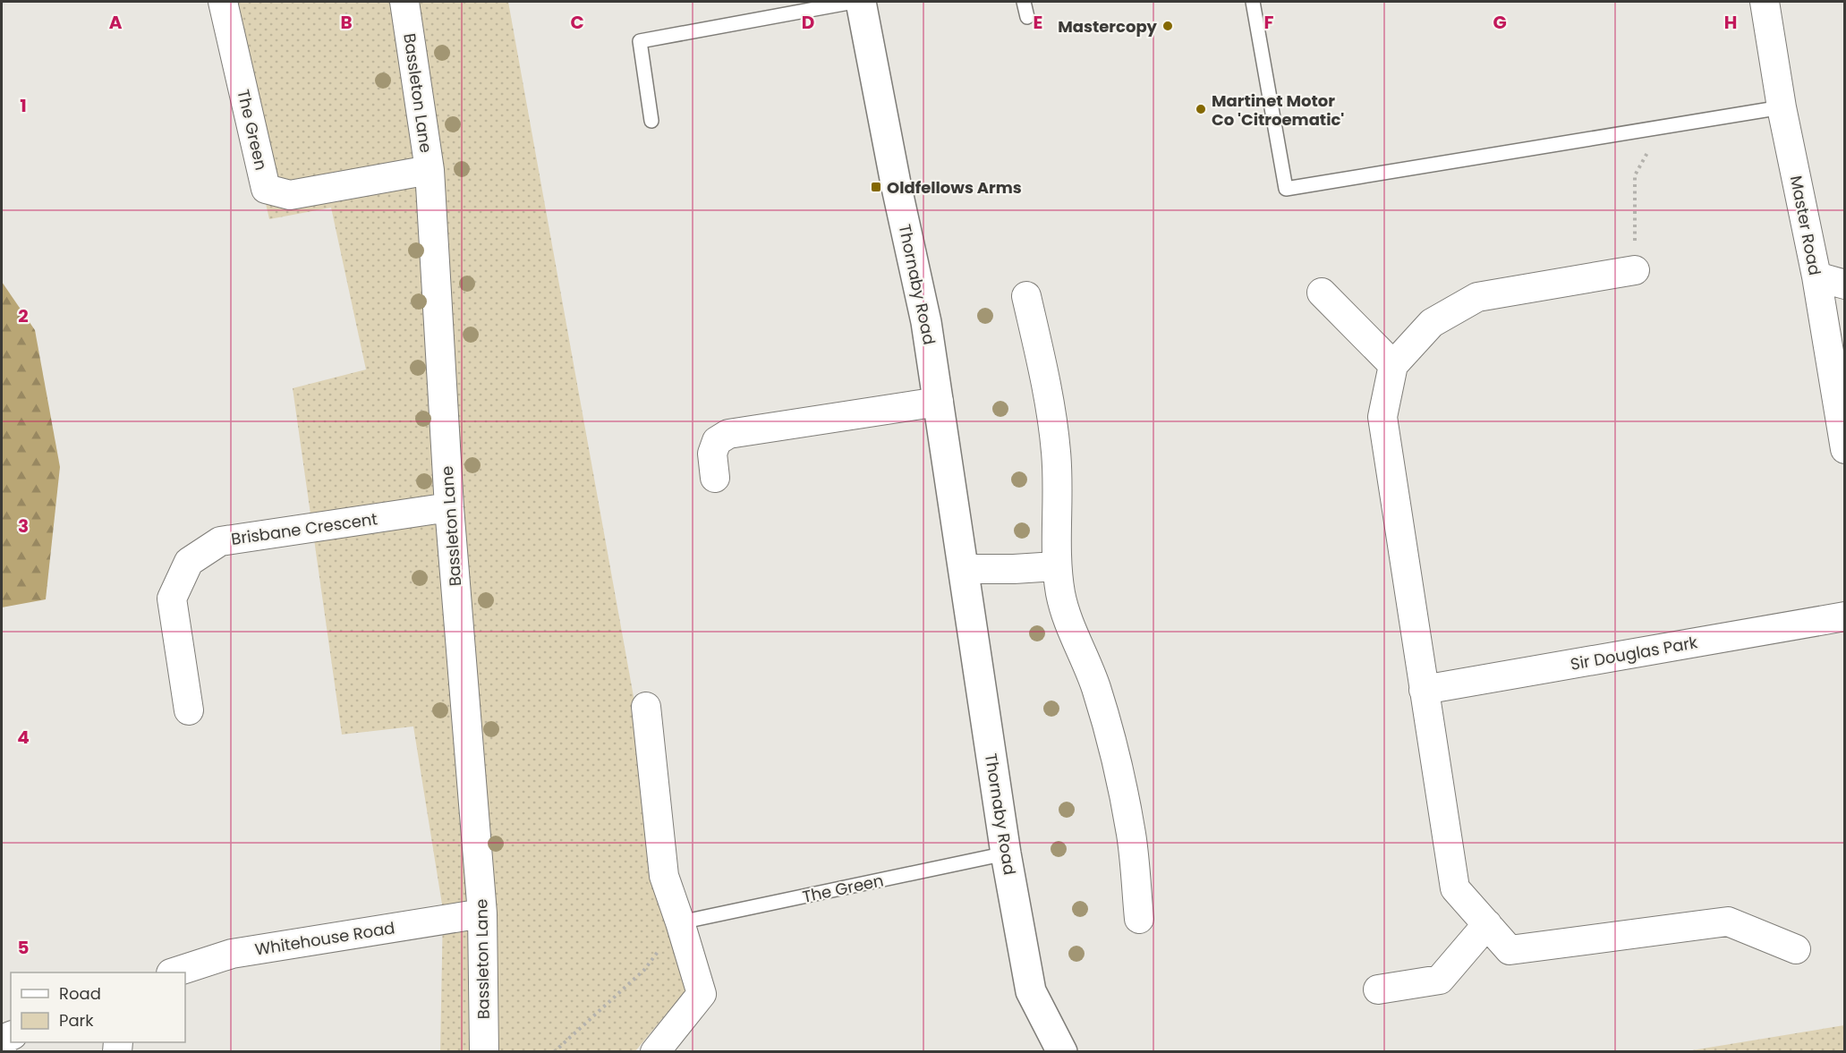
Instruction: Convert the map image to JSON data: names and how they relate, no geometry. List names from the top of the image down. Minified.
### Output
{"streets":{"street":["Bassleton Lane","The Green","Master Road","Thornaby Road","Brisbane Crescent","Sir Douglas Park","Whitehouse Road"]},"crossings":[["Bassleton Lane","The Green"],["Bassleton Lane","Brisbane Crescent"],["Bassleton Lane","Whitehouse Road"],["The Green","Thornaby Road"]],"places":{"other":["Mastercopy","Martinet Motor Co 'Citroematic'"],"transit":["Oldfellows Arms"]},"legend":["Road","Park"],"grid":{"columns":["A","B","C","D","E","F","G","H"],"rows":["1","2","3","4","5"]}}
